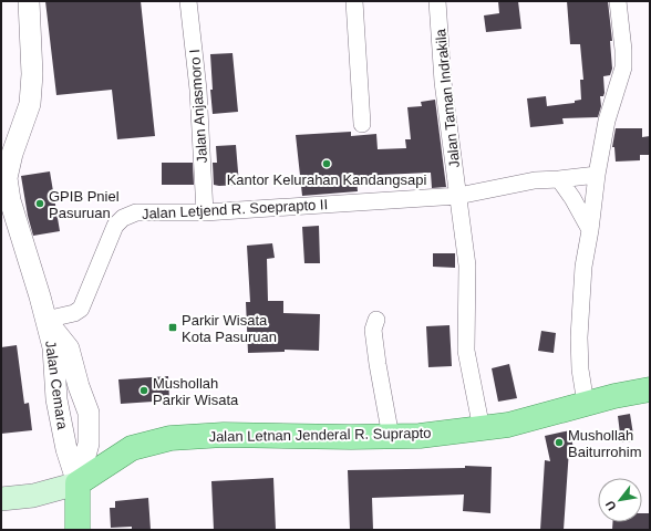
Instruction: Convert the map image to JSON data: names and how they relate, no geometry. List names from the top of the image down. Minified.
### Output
{"streets":{"main road":["Jalan Letnan Jenderal R. Suprapto"],"street":["Jalan Taman Indrakila","Jalan Anjasmoro I","Jalan Letjend R. Soeprapto II","Jalan Cemara"]},"crossings":[["Jalan Taman Indrakila","Jalan Letjend R. Soeprapto II"],["Jalan Taman Indrakila","Jalan Letnan Jenderal R. Suprapto"],["Jalan Anjasmoro I","Jalan Letjend R. Soeprapto II"],["Jalan Letjend R. Soeprapto II","Jalan Cemara"],["Jalan Cemara","Jalan Letnan Jenderal R. Suprapto"]],"places":{"other":["Kantor Kelurahan Kandangsapi","GPIB Pniel Pasuruan","Mushollah Parkir Wisata","Mushollah Baiturrohim"],"transit":["Parkir Wisata Kota Pasuruan"]},"north":"bottom left"}
